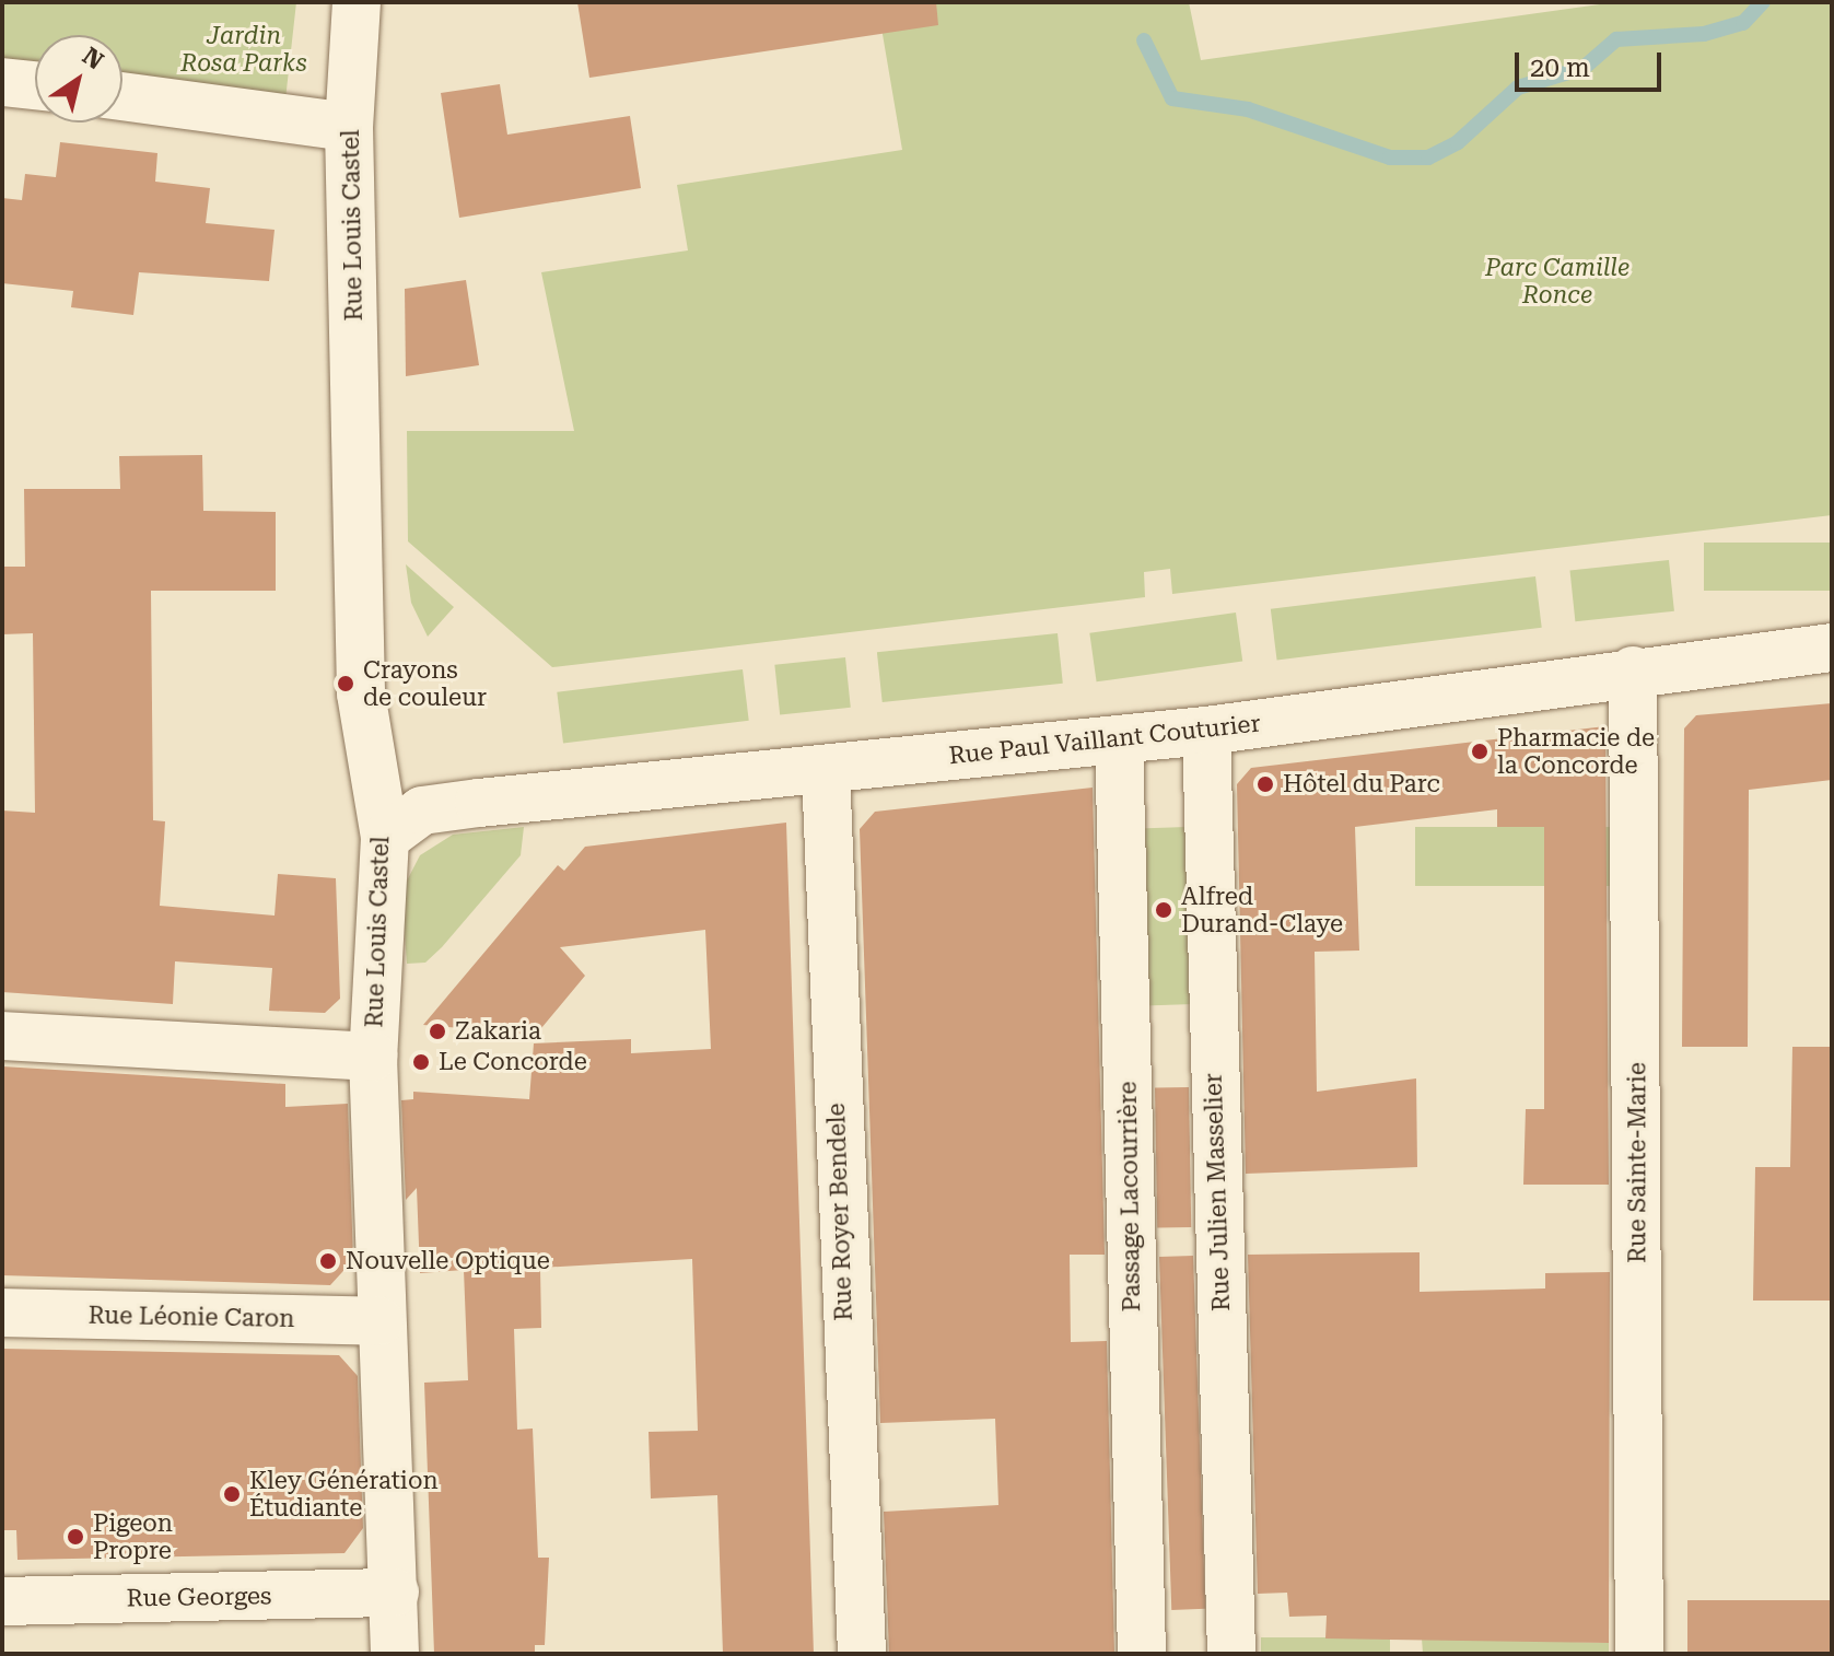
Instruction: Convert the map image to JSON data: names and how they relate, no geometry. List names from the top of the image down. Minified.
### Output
{"streets":{"street":["Rue Louis Castel","Rue Paul Vaillant Couturier","Rue Sainte-Marie","Rue Julien Masselier","Passage Lacourrière","Rue Royer Bendele","Rue Léonie Caron","Rue Georges"]},"crossings":[["Rue Louis Castel","Rue Paul Vaillant Couturier"],["Rue Louis Castel","Rue Léonie Caron"],["Rue Louis Castel","Rue Georges"],["Rue Paul Vaillant Couturier","Rue Sainte-Marie"],["Rue Paul Vaillant Couturier","Rue Julien Masselier"],["Rue Paul Vaillant Couturier","Passage Lacourrière"],["Rue Paul Vaillant Couturier","Rue Royer Bendele"]],"parks":["Jardin Rosa Parks","Parc Camille Ronce"],"places":["Crayons de couleur","Pharmacie de la Concorde","Hôtel du Parc","Alfred Durand-Claye","Zakaria","Le Concorde","Nouvelle Optique","Kley Génération Étudiante","Pigeon Propre"],"scale_bar":"20 m","north":"top right"}
